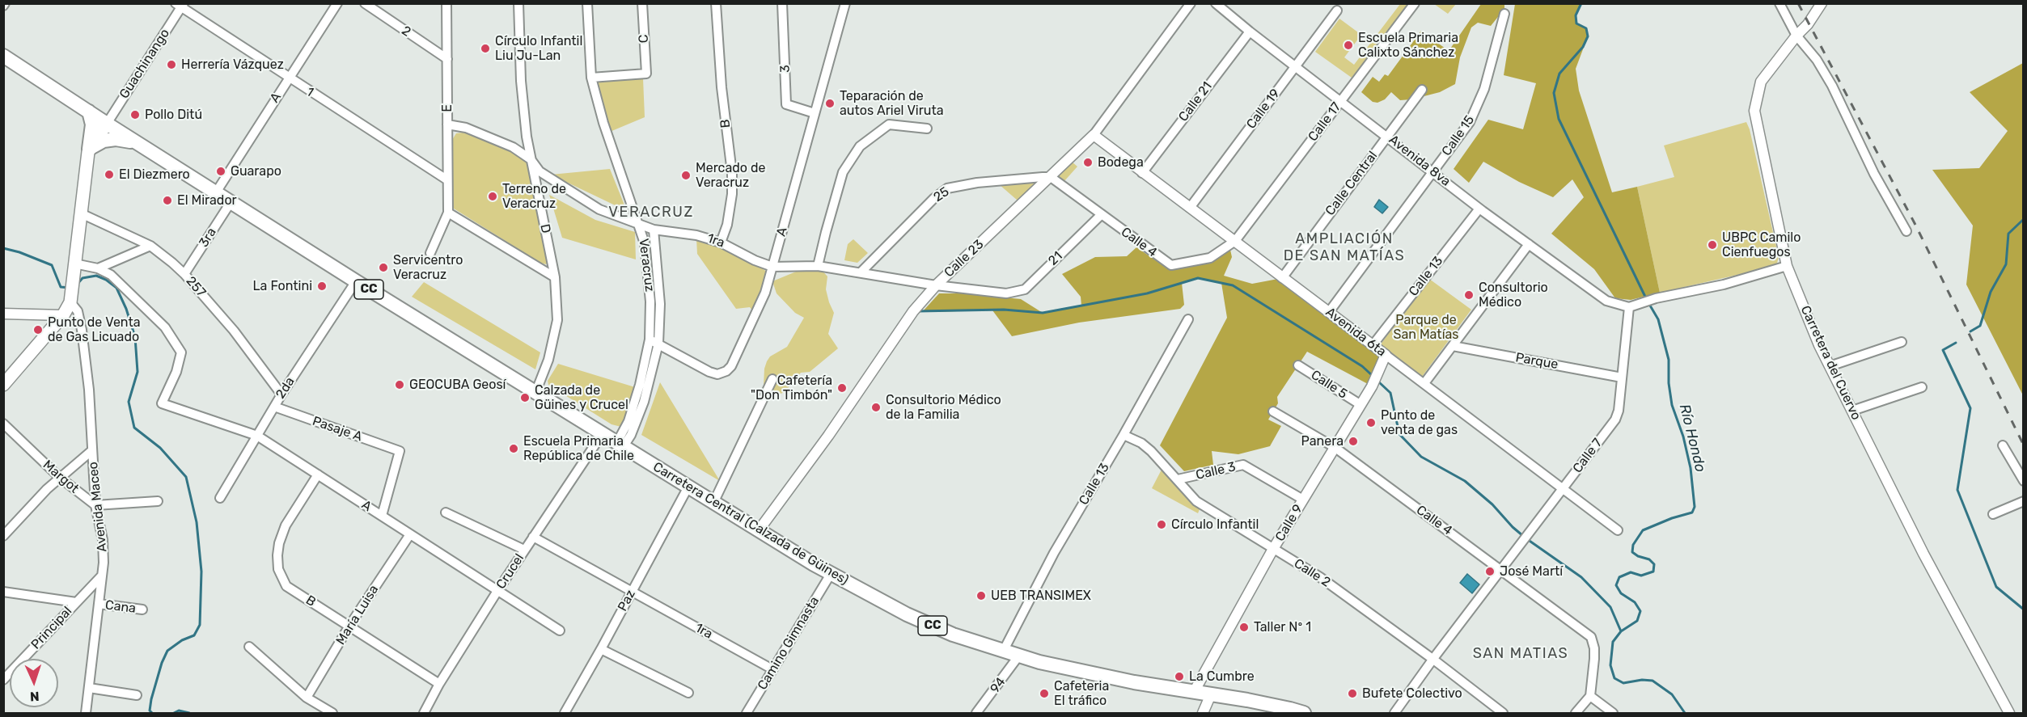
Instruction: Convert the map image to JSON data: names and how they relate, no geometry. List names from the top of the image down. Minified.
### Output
{"streets":{"main road":["CC","Carretera Central (Calzada de Güines)"],"street":["2","C","Guachinango","3","1","A","Calle 21","E","Calle 19","Calle 17","B","Calle 15","Avenida 8va","Calle Central","25","D","3ra","1ra","Calle 4","Calle 23","21","Veracruz","Calle 13","257","Avenida 6ta","Parque","Carretera del Cuervo","Calle 5","2da","Pasaje A","Calle 7","Calle 3","Margot","Avenida Maceo","Calle 9","Crucel","Calle 2","Paz","Cana","María Luisa","Principal","Camino Gimnasta","94"]},"crossings":[["2","E"],["C","Veracruz"],["Guachinango","1"],["Guachinango","Carretera Central (Calzada de Güines)"],["3","A"],["1","A"],["1","E"],["A","B"],["A","1ra"],["A","Veracruz"],["A","2da"],["A","Pasaje A"],["A","Carretera Central (Calzada de Güines)"],["A","Crucel"],["A","María Luisa"],["Calle 21","Avenida 8va"],["Calle 21","Avenida 6ta"],["E","1ra"],["Calle 19","Avenida 8va"],["Calle 19","Avenida 6ta"],["Calle 17","Avenida 8va"],["Calle 17","Calle 4"],["Calle 17","Avenida 6ta"],["B","1ra"],["B","Crucel"],["B","María Luisa"],["Calle 15","Avenida 8va"],["Calle 15","Avenida 6ta"],["Avenida 8va","Calle Central"],["Avenida 8va","Calle 13"],["Avenida 8va","Calle 7"],["Calle Central","Avenida 6ta"],["25","1ra"],["25","Calle 4"],["25","Calle 23"],["D","1ra"],["D","Carretera Central (Calzada de Güines)"],["3ra","257"],["3ra","Carretera Central (Calzada de Güines)"],["1ra","Calle 23"],["1ra","21"],["1ra","Veracruz"],["1ra","Crucel"],["1ra","Paz"],["1ra","Camino Gimnasta"],["Calle 4","Calle 23"],["Calle 4","21"],["Calle 4","Avenida 6ta"],["Calle 4","Calle 7"],["Calle 4","Calle 9"],["Calle 23","Avenida 6ta"],["Calle 23","Carretera Central (Calzada de Güines)"],["Veracruz","Carretera Central (Calzada de Güines)"],["Calle 13","Avenida 6ta"],["Calle 13","Carretera Central (Calzada de Güines)"],["Calle 13","Calle 2"],["257","2da"],["Avenida 6ta","Calle 7"],["Avenida 6ta","Calle 9"],["Parque","Calle 7"],["Calle 5","Calle 9"],["2da","Pasaje A"],["2da","Carretera Central (Calzada de Güines)"],["Calle 7","Calle 2"],["Calle 3","Calle 9"],["Calle 3","Calle 2"],["Margot","Avenida Maceo"],["Avenida Maceo","Cana"],["Avenida Maceo","Principal"],["Calle 9","Carretera Central (Calzada de Güines)"],["Calle 9","Calle 2"],["Carretera Central (Calzada de Güines)","Crucel"],["Carretera Central (Calzada de Güines)","Paz"],["Carretera Central (Calzada de Güines)","Camino Gimnasta"],["Carretera Central (Calzada de Güines)","94"]],"districts":["VERACRUZ","AMPLIACIÓN DE SAN MATÍAS","SAN MATIAS"],"water":["Río Hondo"],"parks":["Parque de San Matías"],"places":["Escuela Primaria Calixto Sánchez","Círculo Infantil Liu Ju-Lan","Herrería Vázquez","Teparación de autos Ariel Viruta","Pollo Ditú","Bodega","Guarapo","El Diezmero","Mercado de Veracruz","Terreno de Veracruz","El Mirador","UBPC Camilo Cienfuegos","Servicentro Veracruz","La Fontini","Consultorio Médico","Punto de Venta de Gas Licuado","GEOCUBA Geosí","Cafetería \"Don Timbón\"","Calzada de Güines y Crucel","Consultorio Médico de la Familia","Punto de venta de gas","Panera","Escuela Primaria República de Chile","Círculo Infantil","José Martí","UEB TRANSIMEX","Taller Nº 1","La Cumbre","Cafeteria El tráfico","Bufete Colectivo"],"north":"bottom"}
